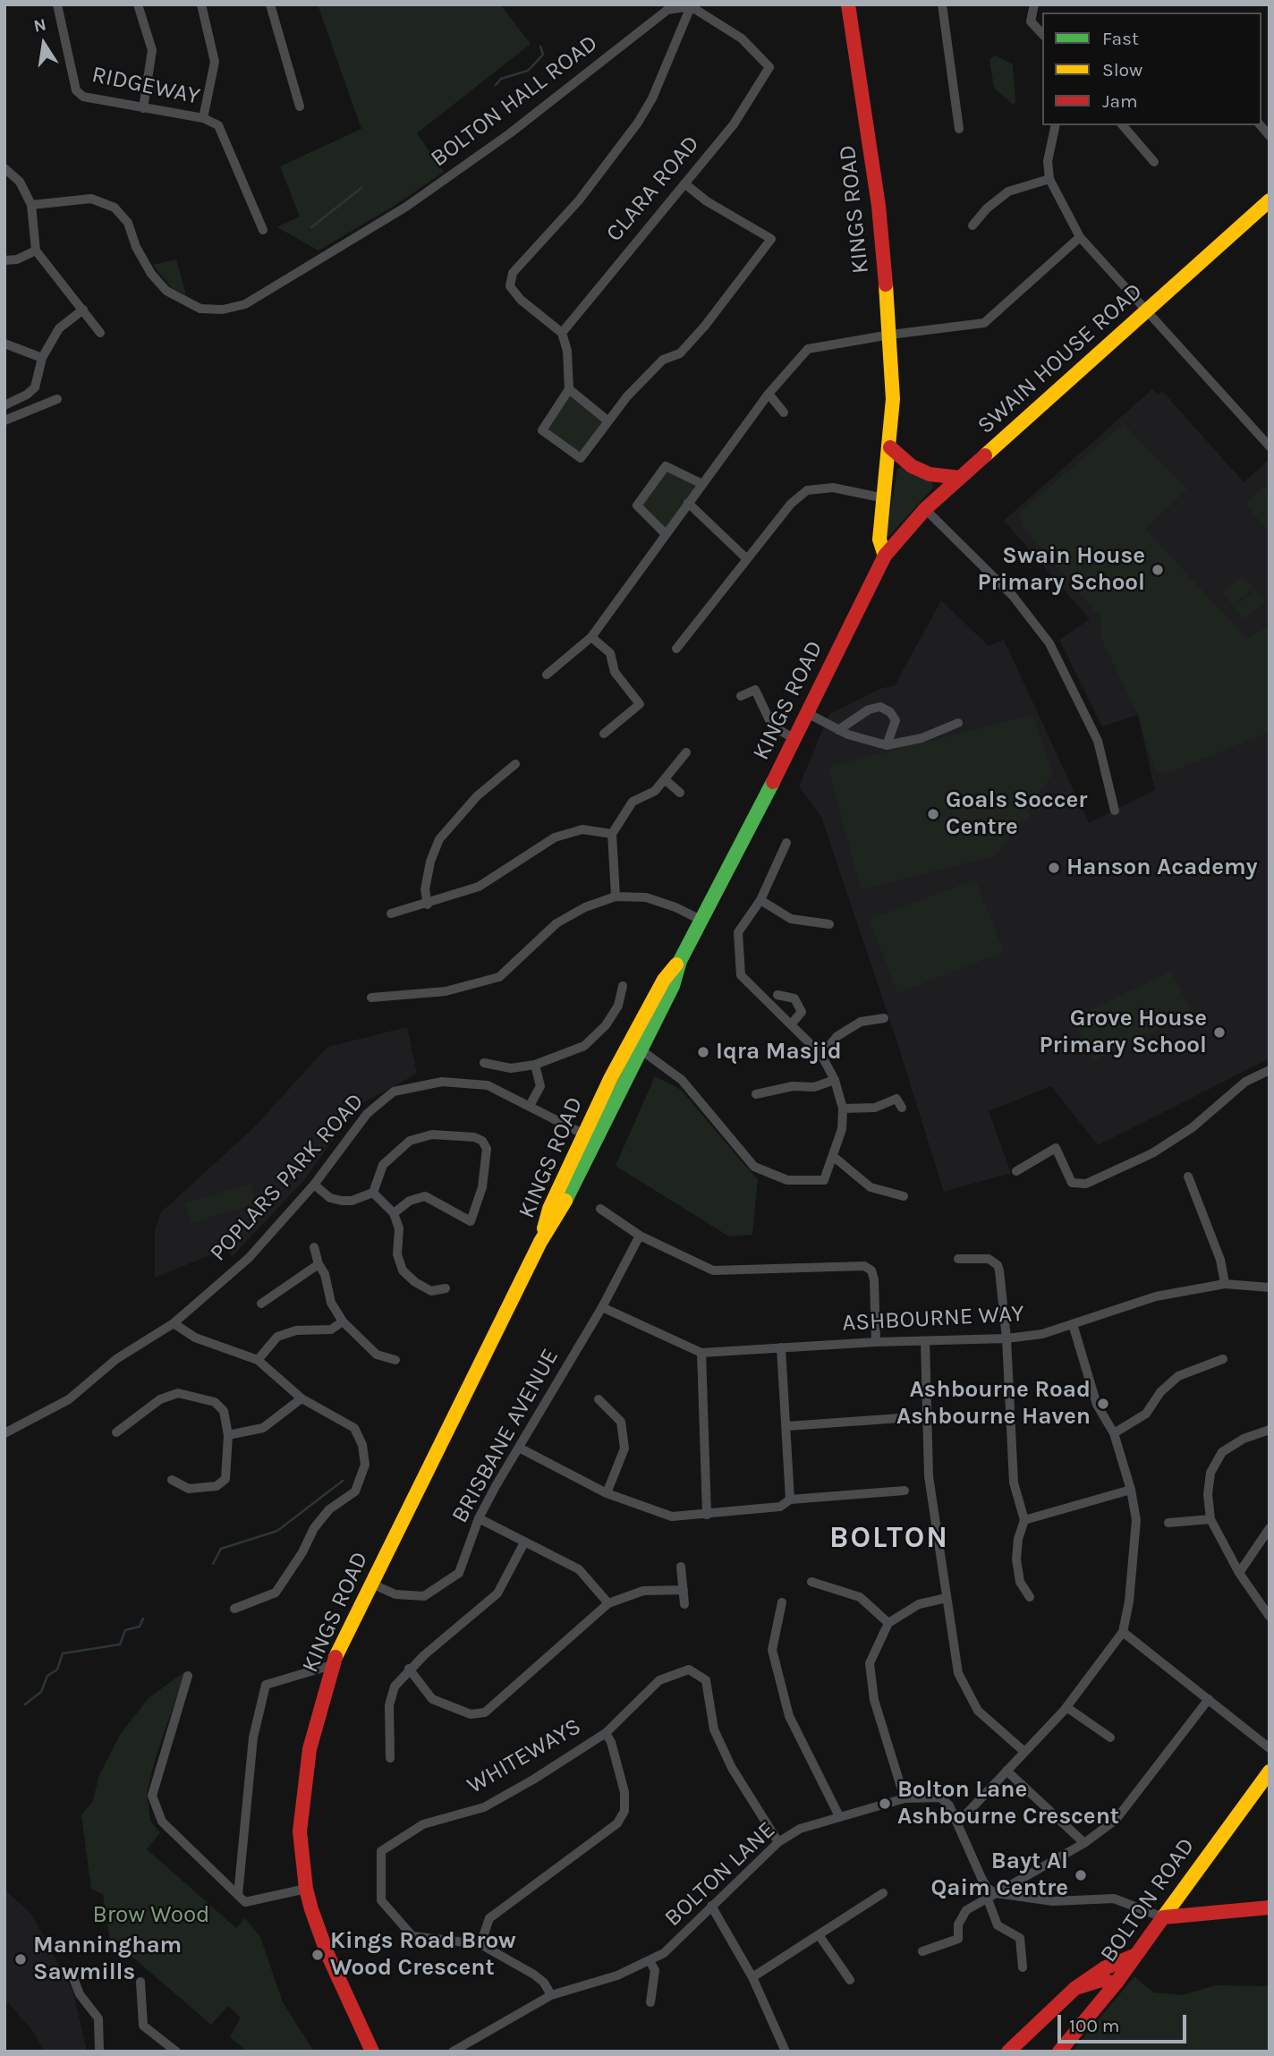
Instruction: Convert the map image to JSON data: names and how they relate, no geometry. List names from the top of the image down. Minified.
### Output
{"streets":{"main road":["KINGS ROAD","SWAIN HOUSE ROAD","BOLTON ROAD"],"street":["RIDGEWAY","BOLTON HALL ROAD","CLARA ROAD","POPLARS PARK ROAD","ASHBOURNE WAY","BRISBANE AVENUE","WHITEWAYS","BOLTON LANE"]},"crossings":[["BOLTON HALL ROAD","CLARA ROAD"],["KINGS ROAD","SWAIN HOUSE ROAD"],["KINGS ROAD","POPLARS PARK ROAD"],["KINGS ROAD","BRISBANE AVENUE"],["ASHBOURNE WAY","BRISBANE AVENUE"],["WHITEWAYS","BOLTON LANE"]],"districts":["BOLTON"],"parks":["Brow Wood"],"places":["Swain House Primary School","Goals Soccer Centre","Hanson Academy","Grove House Primary School","Iqra Masjid","Ashbourne Road Ashbourne Haven","Bolton Lane Ashbourne Crescent","Bayt Al Qaim Centre","Kings Road Brow Wood Crescent","Manningham Sawmills"],"legend":["Fast","Slow","Jam"],"scale_bar":"100 m","north":"top"}
